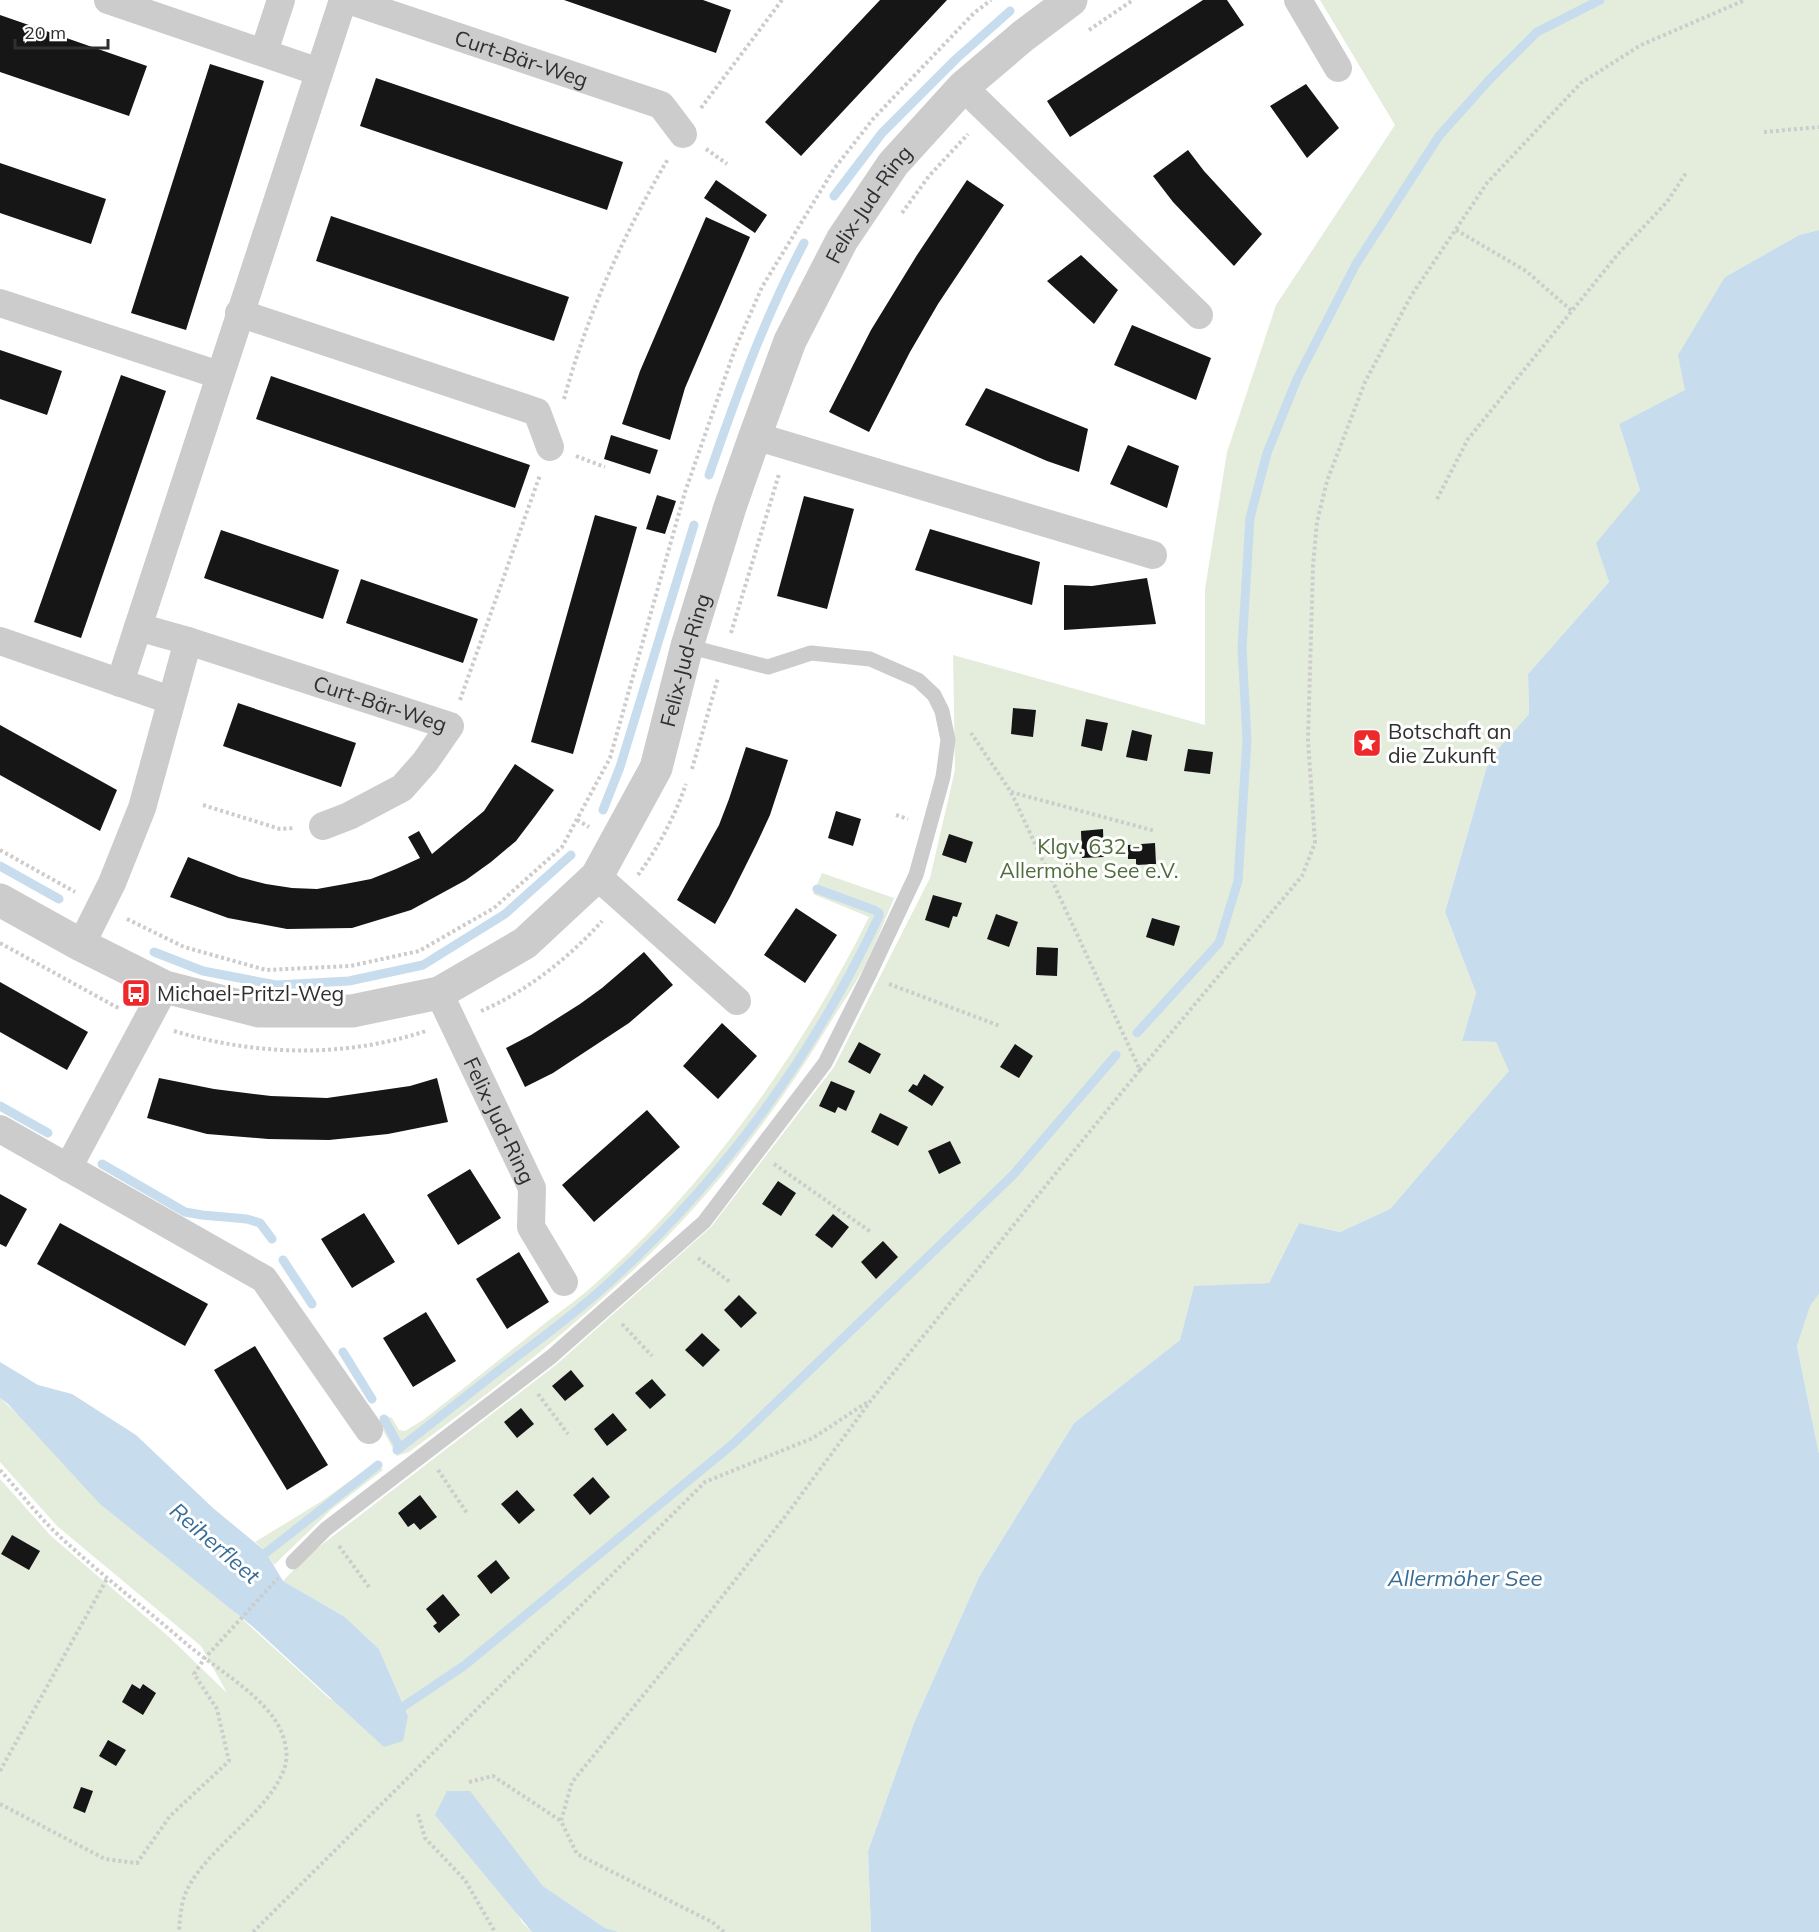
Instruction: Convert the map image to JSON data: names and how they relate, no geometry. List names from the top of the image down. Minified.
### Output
{"streets":{"street":["Curt-Bär-Weg","Felix-Jud-Ring"]},"water":["Reiherfleet","Allermöher See"],"parks":["Klgv. 632 - Allermöhe See e.V."],"places":{"place":["Botschaft an die Zukunft"],"bus stop":["Michael-Pritzl-Weg"]},"scale_bar":"20 m"}
